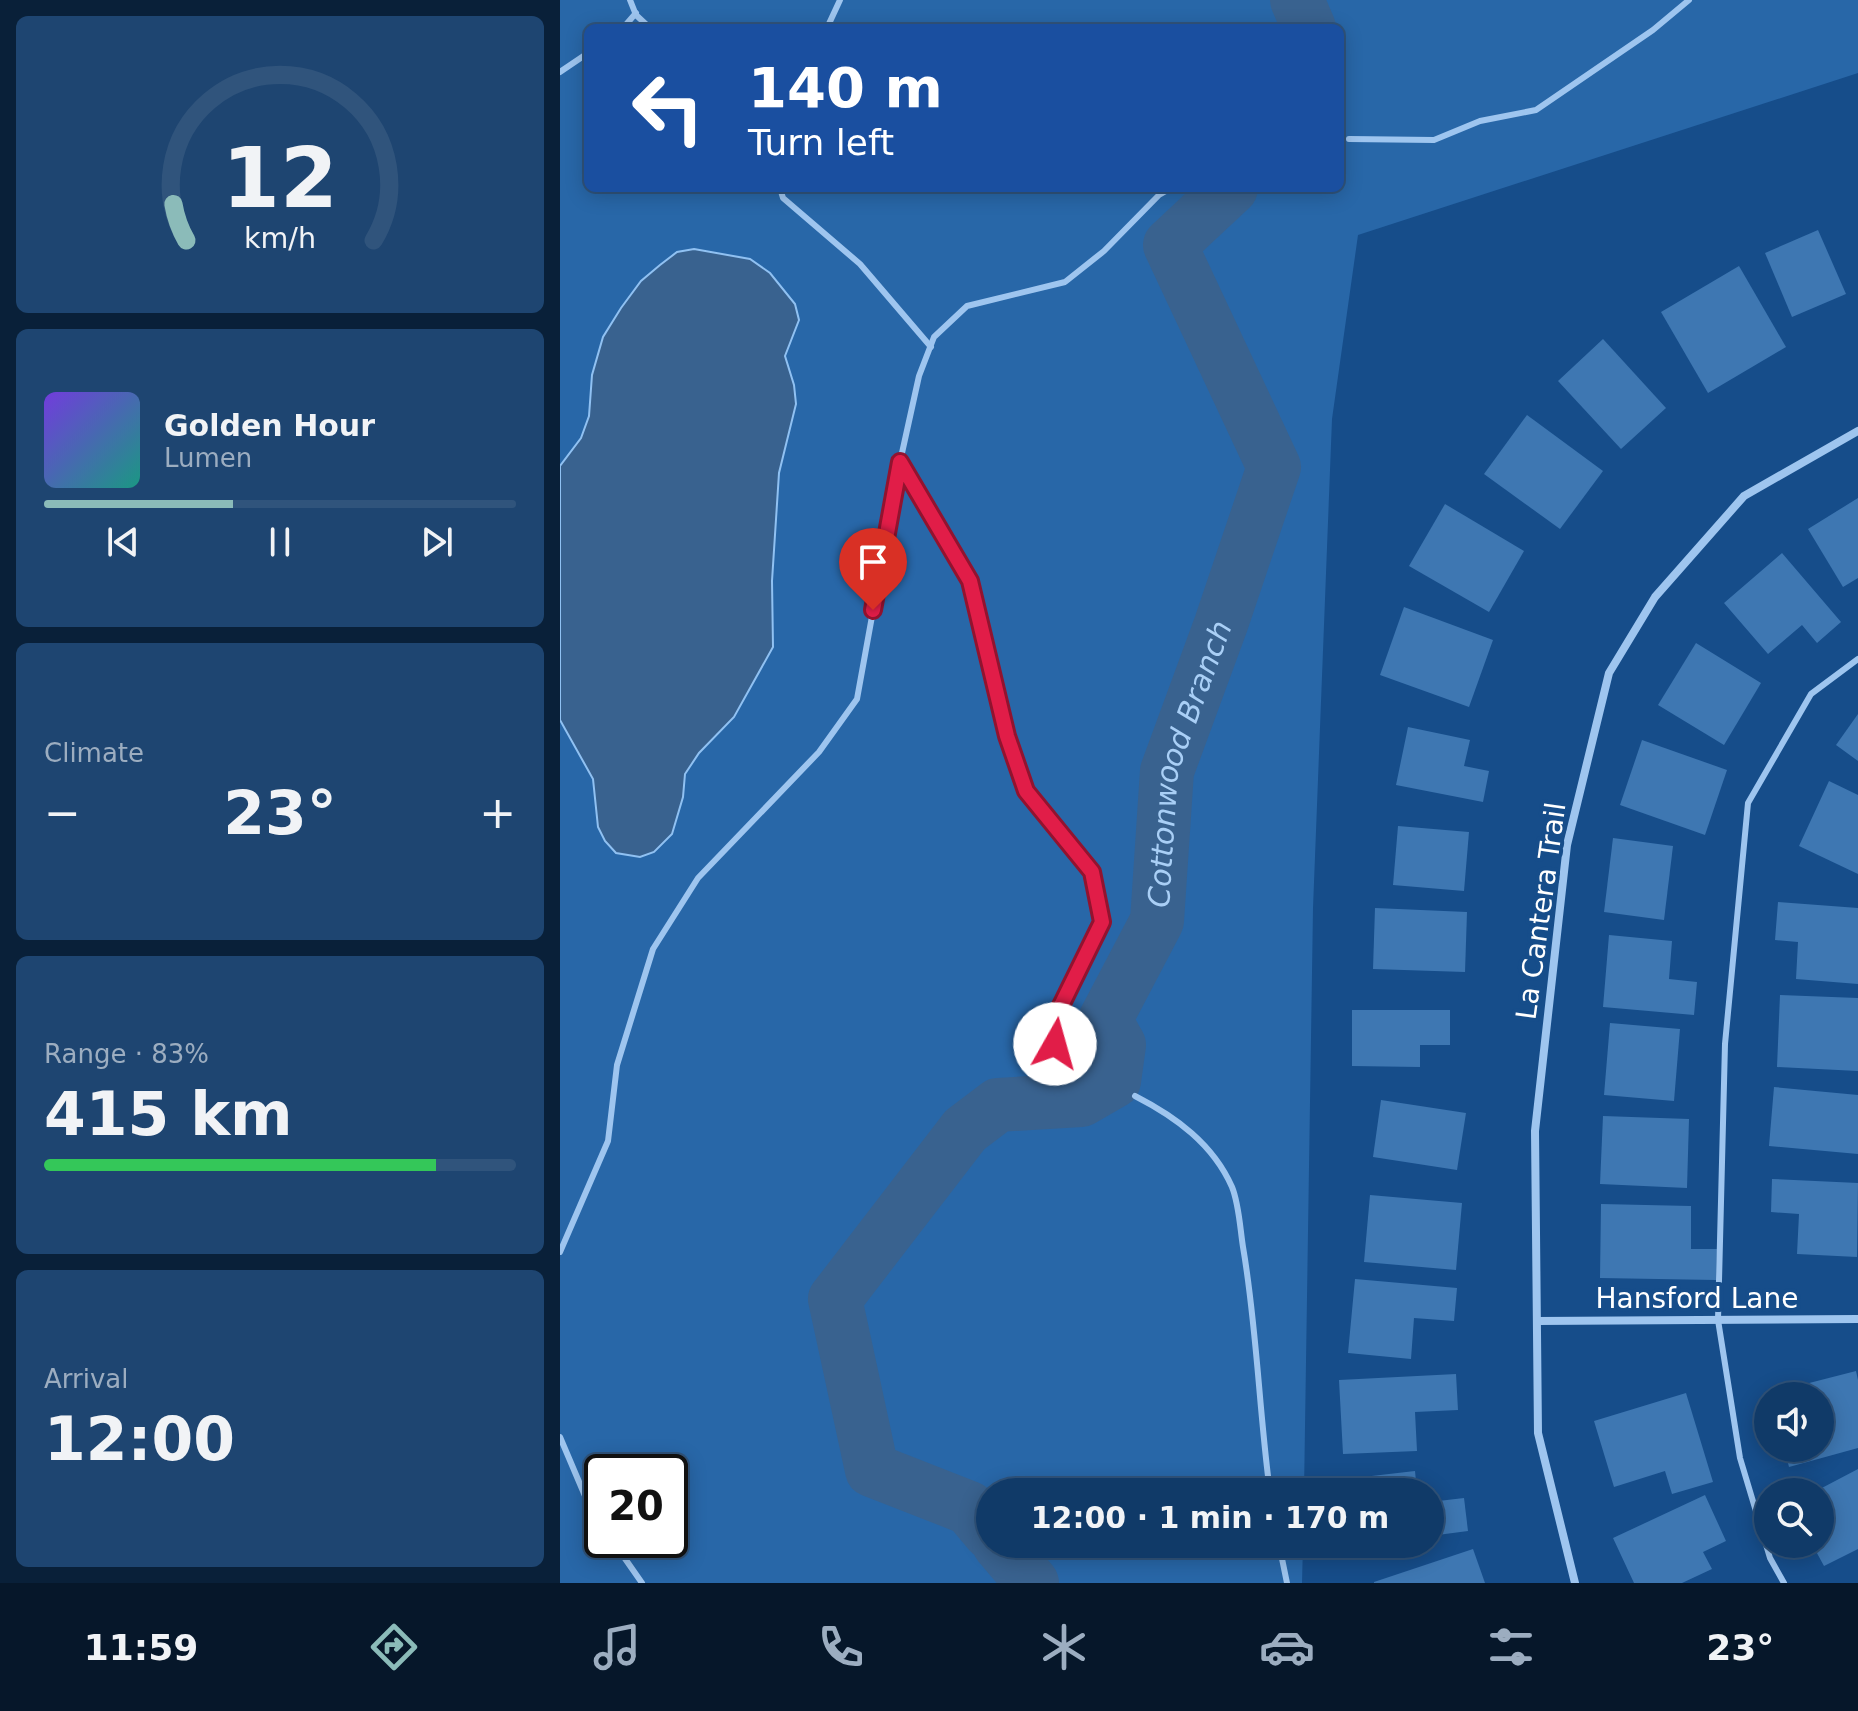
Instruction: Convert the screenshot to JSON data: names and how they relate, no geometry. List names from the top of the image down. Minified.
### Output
{"streets":{"street":["La Cantera Trail","Hansford Lane"]},"crossings":[["La Cantera Trail","Hansford Lane"]],"water":["Cottonwood Branch"],"page":{"turn":["140 m","Turn left"],"song":["Golden Hour","Lumen"],"tile":["Climate",["Range · 83%","415 km"],["Arrival","12:00"]],"heat":["−","23°","+"],"limit":"20","trip":"12:00 · 1 min · 170 m","tabs":["11:59","23°"],"gauge":["12","km/h"]}}
